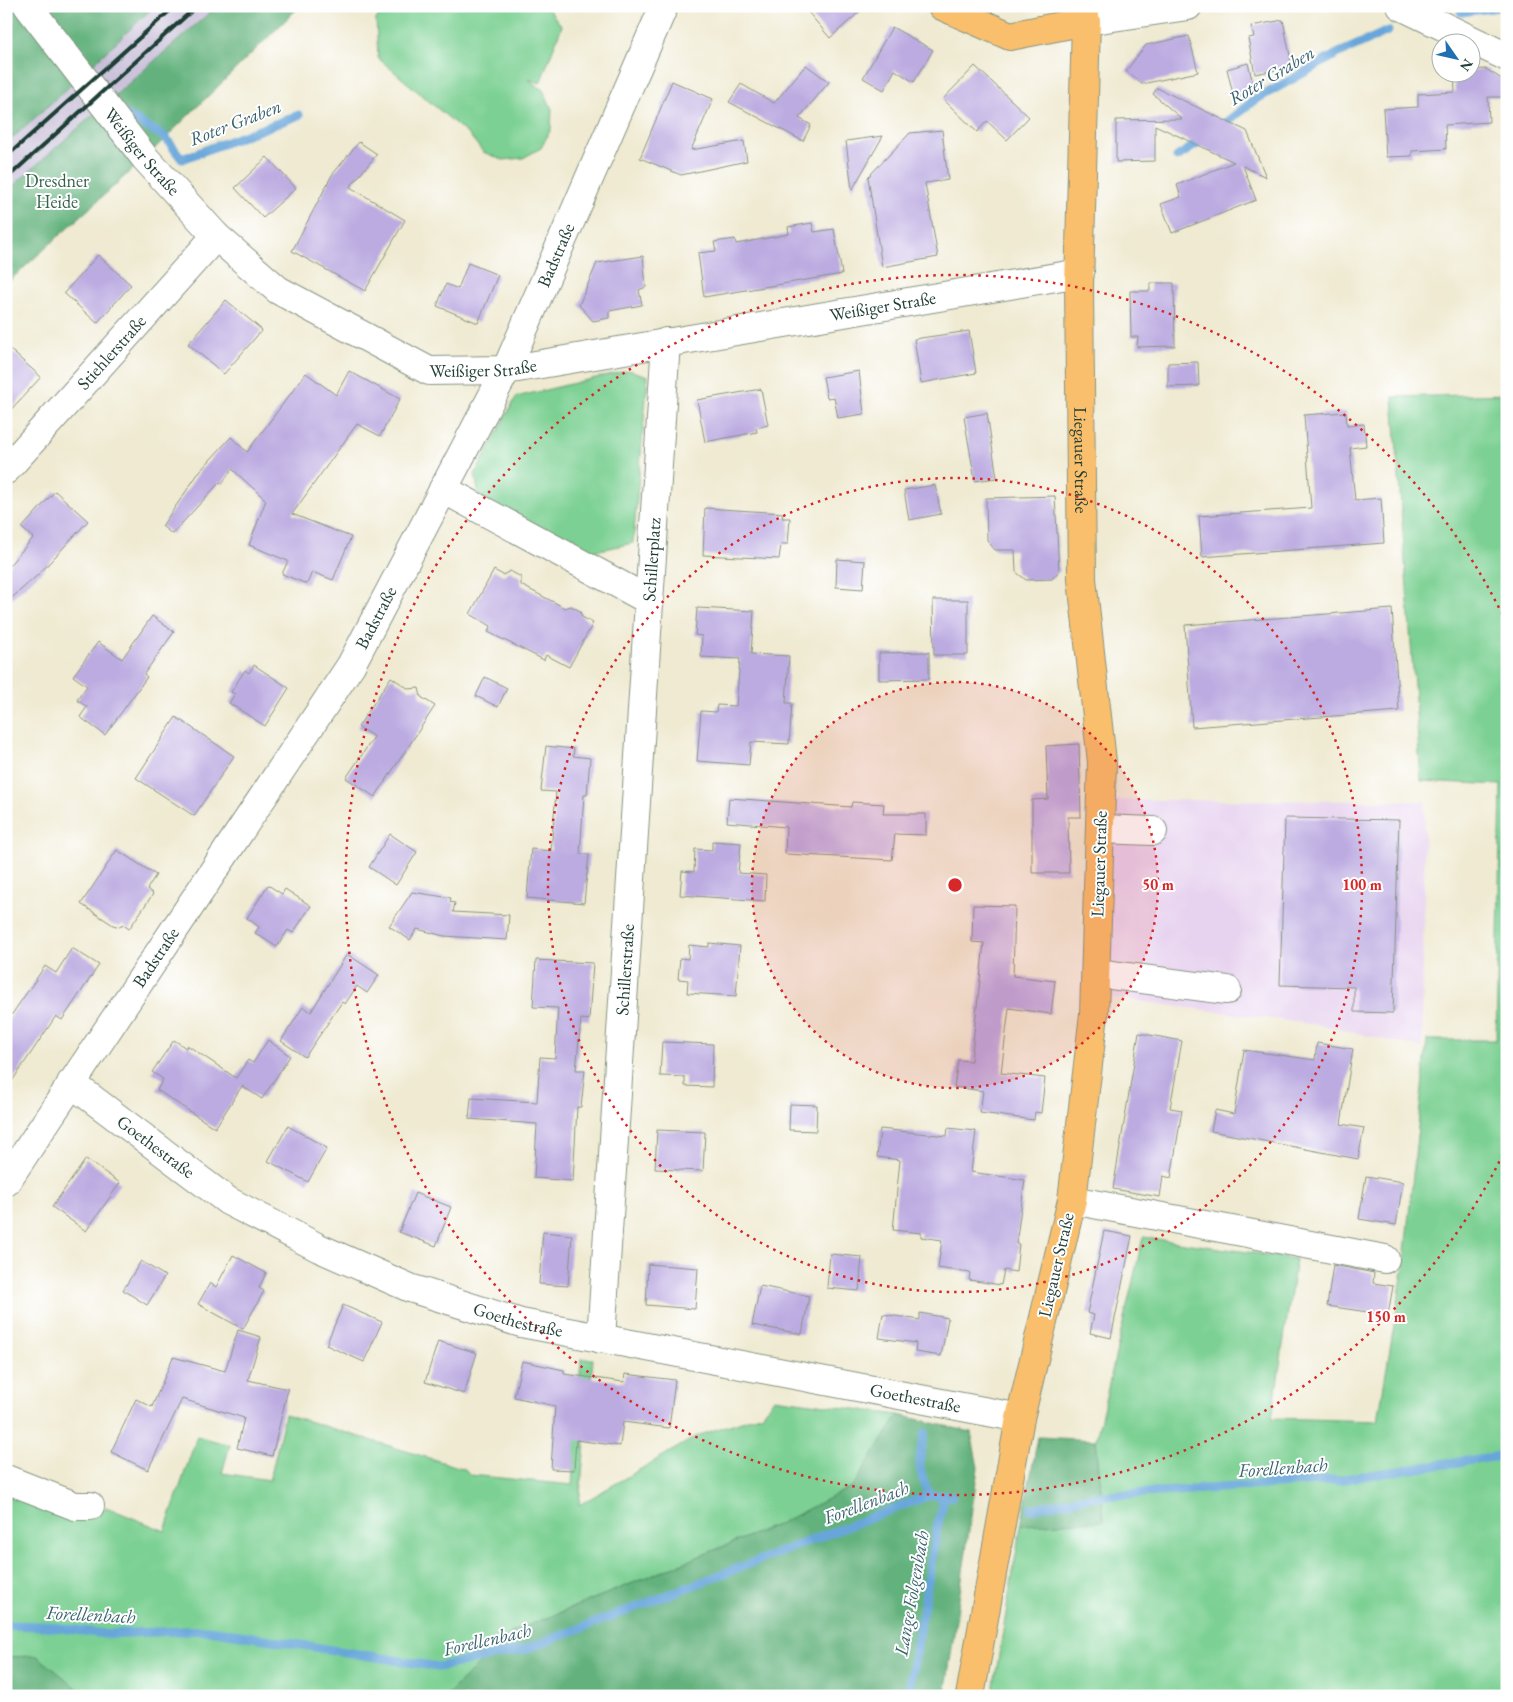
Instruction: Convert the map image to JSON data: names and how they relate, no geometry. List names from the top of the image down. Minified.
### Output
{"streets":{"main road":["Liegauer Straße"],"street":["Weißiger Straße","Badstraße","Stiehlerstraße","Schillerplatz","Schillerstraße","Goethestraße"]},"crossings":[["Weißiger Straße","Badstraße"],["Weißiger Straße","Stiehlerstraße"],["Weißiger Straße","Liegauer Straße"],["Weißiger Straße","Schillerplatz"],["Badstraße","Schillerplatz"],["Badstraße","Goethestraße"],["Liegauer Straße","Goethestraße"],["Schillerplatz","Schillerstraße"],["Schillerstraße","Goethestraße"]],"water":["Roter Graben","Forellenbach","Lange Folgenbach"],"parks":["Dresdner Heide"],"north":"bottom right","rings":["50 m","100 m","150 m"]}
